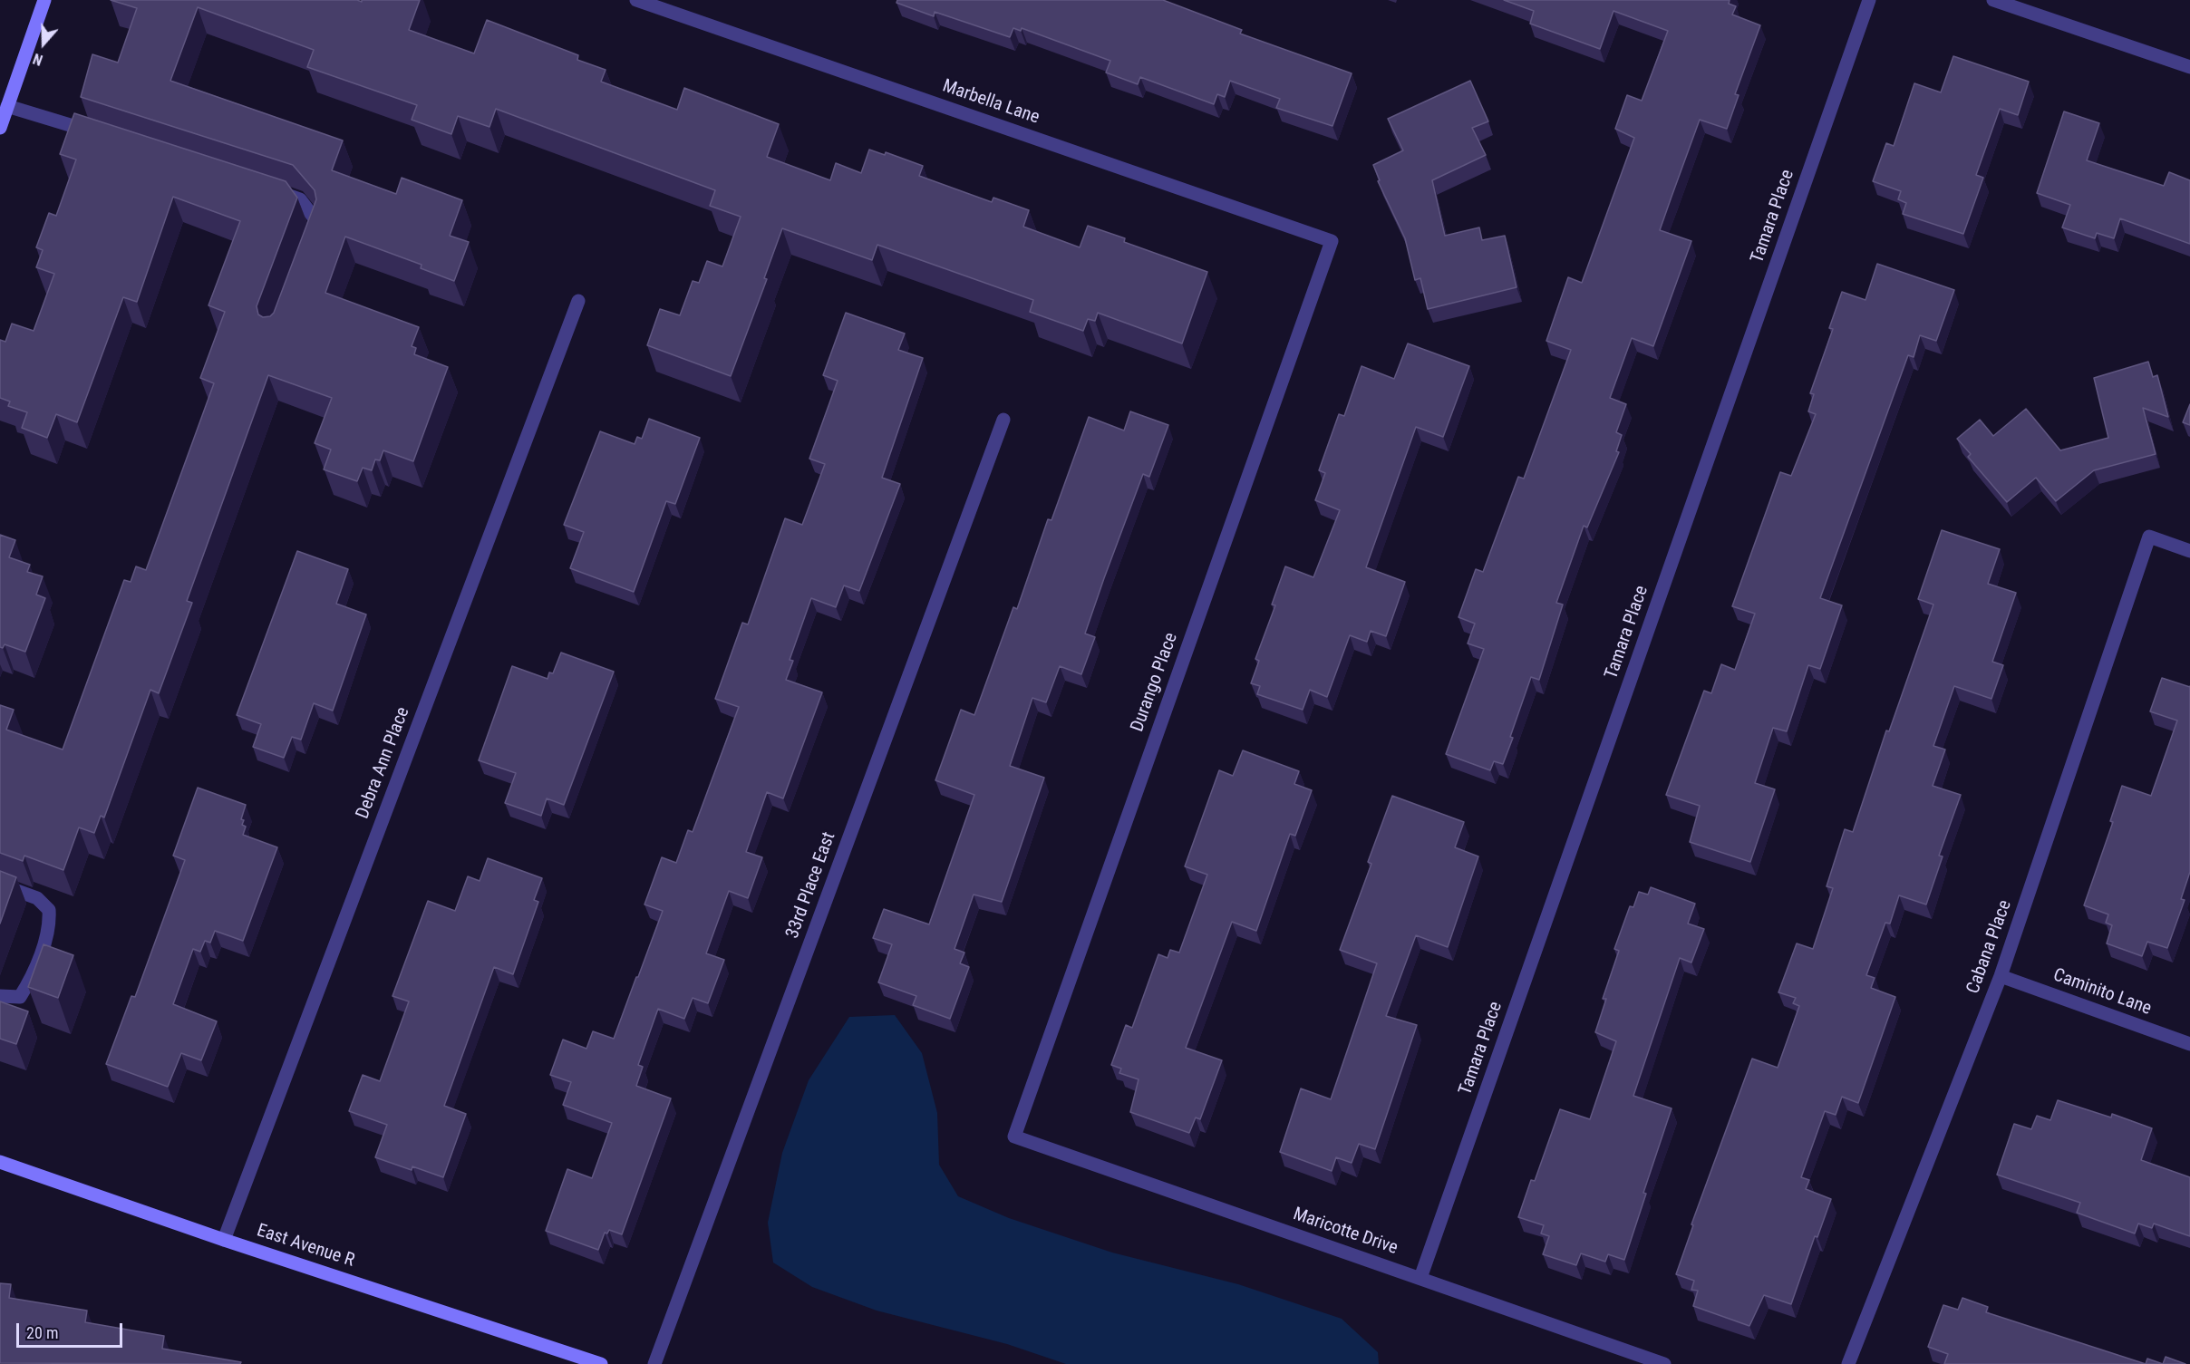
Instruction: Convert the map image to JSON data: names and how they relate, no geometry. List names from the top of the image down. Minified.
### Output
{"streets":{"main road":["East Avenue R"],"street":["Marbella Lane","Tamara Place","Durango Place","Debra Ann Place","33rd Place East","Cabana Place","Caminito Lane","Maricotte Drive"]},"crossings":[["Marbella Lane","Durango Place"],["Tamara Place","Maricotte Drive"],["Durango Place","Maricotte Drive"],["Debra Ann Place","East Avenue R"],["Cabana Place","Caminito Lane"]],"scale_bar":"20 m","north":"bottom"}
